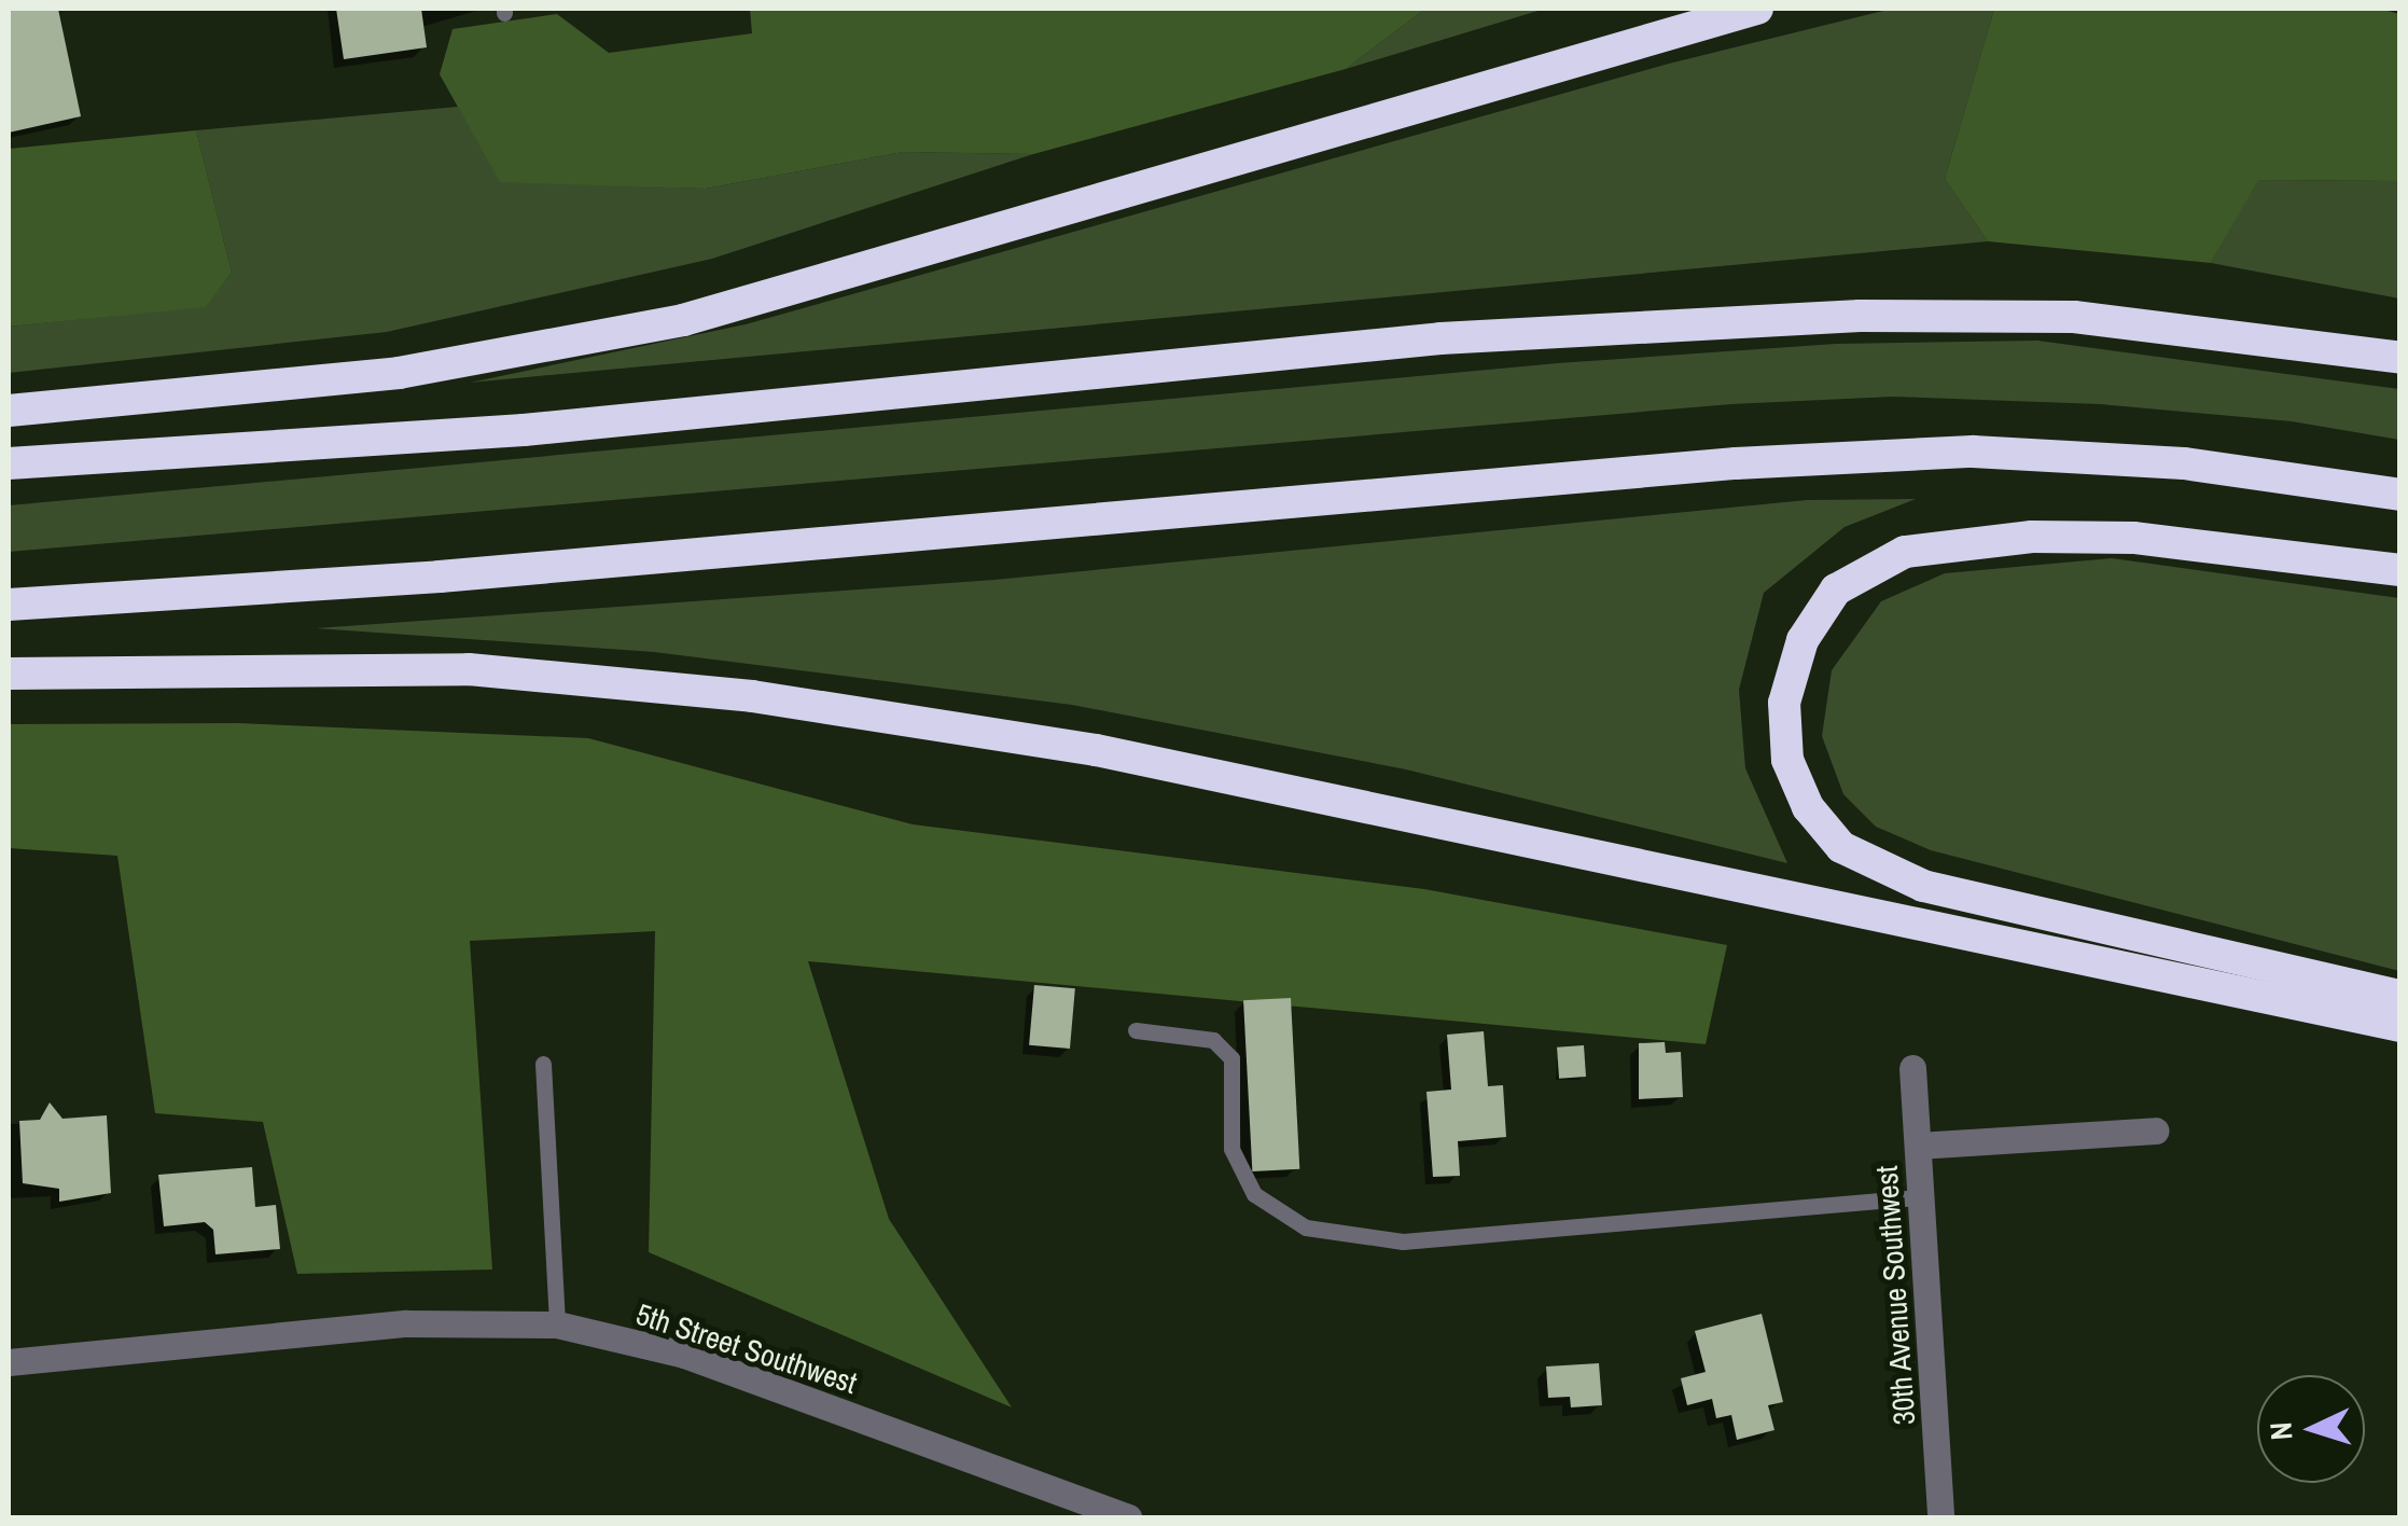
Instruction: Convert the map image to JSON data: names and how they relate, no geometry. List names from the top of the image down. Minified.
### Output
{"streets":{"street":["30th Avenue Southwest","5th Street Southwest"]},"north":"left"}
